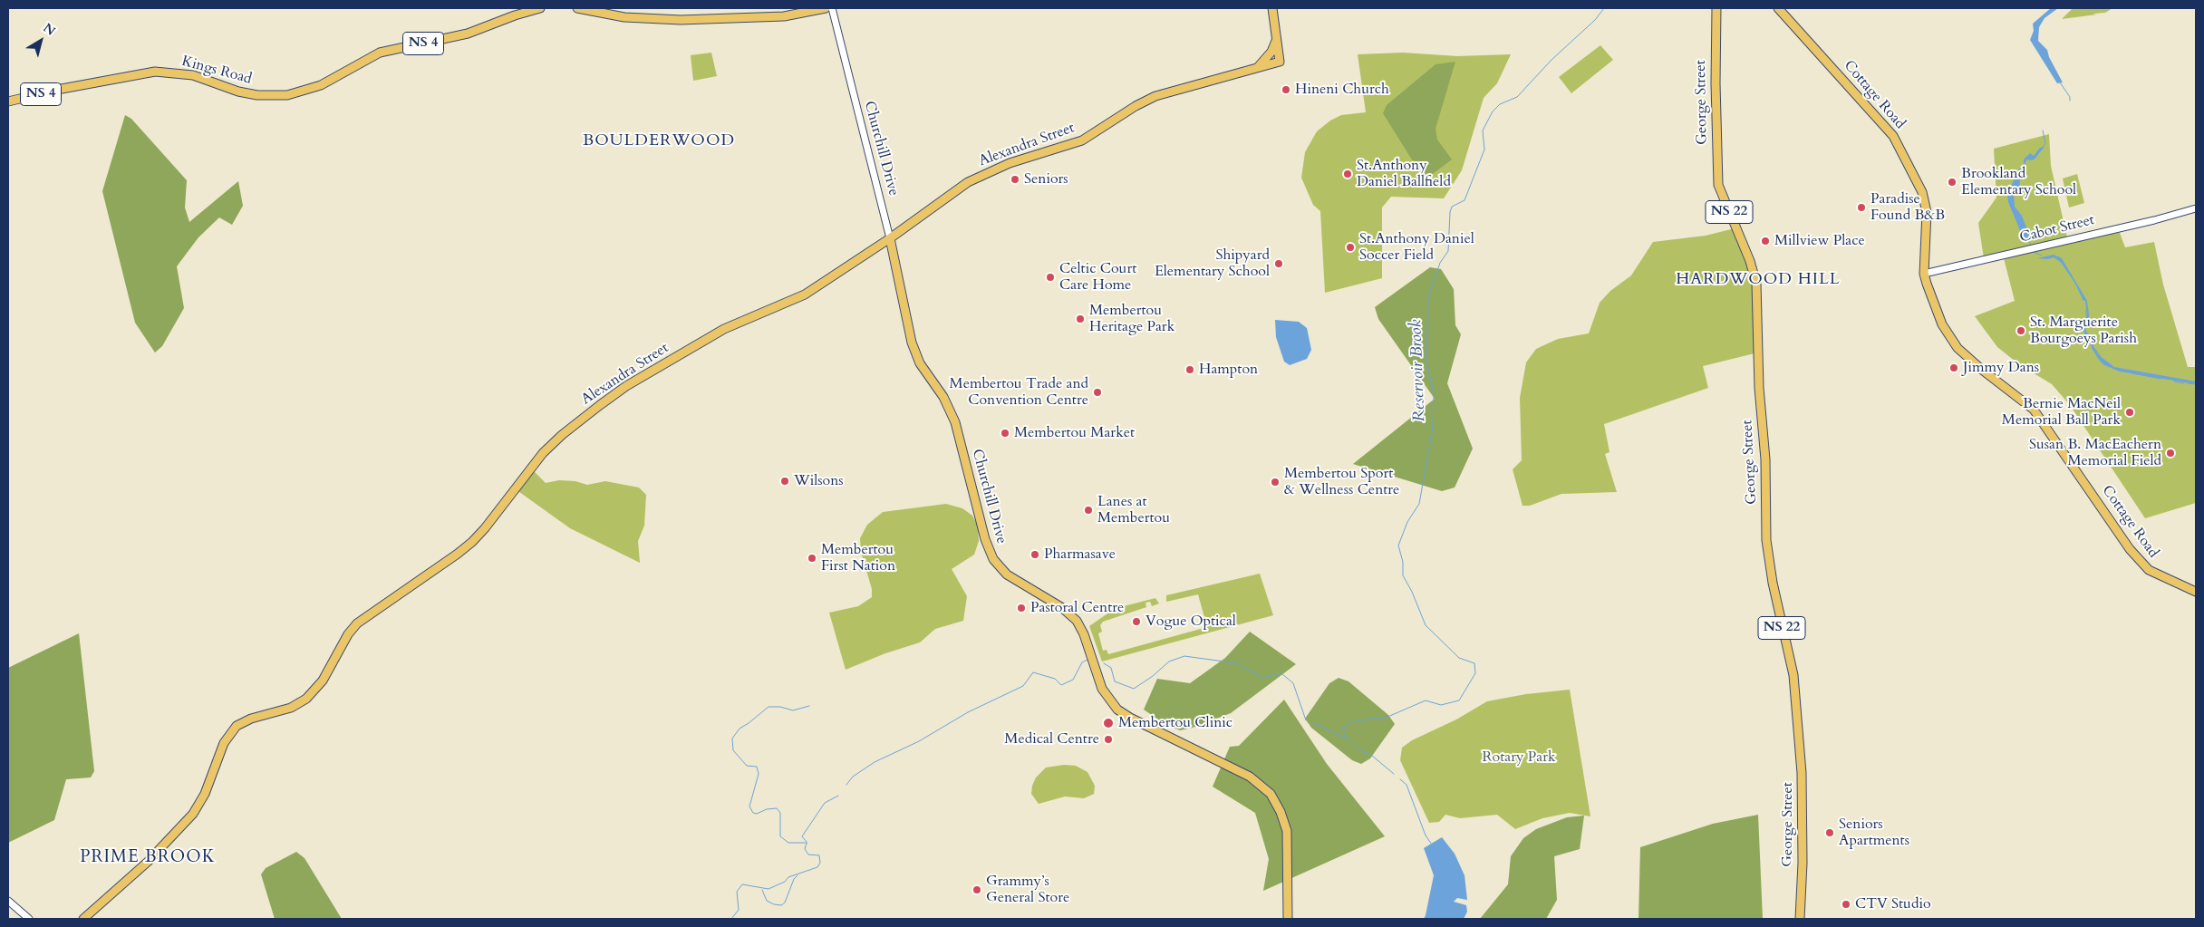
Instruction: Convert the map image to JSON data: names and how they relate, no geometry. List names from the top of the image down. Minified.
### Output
{"streets":{"main road":["NS 4","Kings Road","Cottage Road","George Street","Alexandra Street","Churchill Drive","NS 22"],"street":["Cabot Street"]},"crossings":[["Cottage Road","Cabot Street"],["Alexandra Street","Churchill Drive"]],"districts":["BOULDERWOOD","HARDWOOD HILL","PRIME BROOK"],"water":["Reservoir Brook"],"parks":["Rotary Park"],"places":["Hineni Church","St.Anthony Daniel Ballfield","Seniors","Brookland Elementary School","Paradise Found B&B","Millview Place","St.Anthony Daniel Soccer Field","Shipyard Elementary School","Celtic Court Care Home","Membertou Heritage Park","St. Marguerite Bourgoeys Parish","Jimmy Dans","Hampton","Membertou Trade and Convention Centre","Bernie MacNeil Memorial Ball Park","Membertou Market","Susan B. MacEachern Memorial Field","Wilsons","Membertou Sport & Wellness Centre","Lanes at Membertou","Pharmasave","Membertou First Nation","Pastoral Centre","Vogue Optical","Membertou Clinic","Medical Centre","Seniors Apartments","Grammy’s General Store","CTV Studio"],"north":"top right"}
